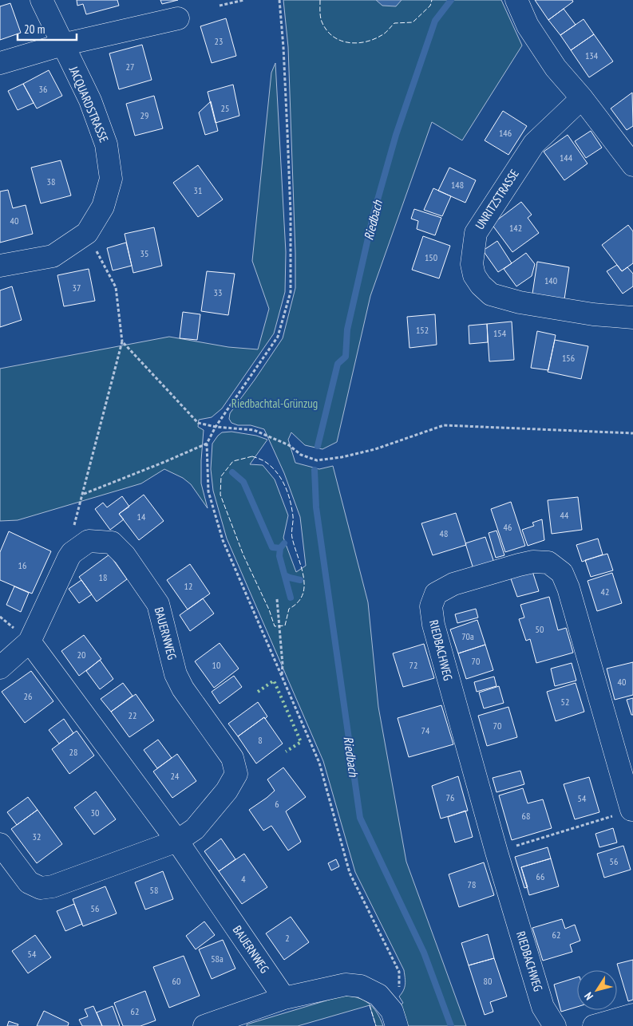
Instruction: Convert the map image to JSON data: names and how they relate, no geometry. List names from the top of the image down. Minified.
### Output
{"streets":{"street":["JACQUARDSTRASSE","UNRITZSTRASSE","BAUERNWEG","RIEDBACHWEG"]},"water":["Riedbach"],"parks":["Riedbachtal-Grünzug"],"house_numbers":["23","134","27","36","25","29","146","144","38","148","31","40","142","35","150","140","37","33","152","154","156","44","14","46","48","16","18","12","42","50","70a","20","70","10","72","40","26","52","22","70","74","8","28","24","76","54","6","30","68","32","56","66","4","78","58","56","62","2","54","58a","60","80","62"],"scale_bar":"20 m","north":"bottom left"}
